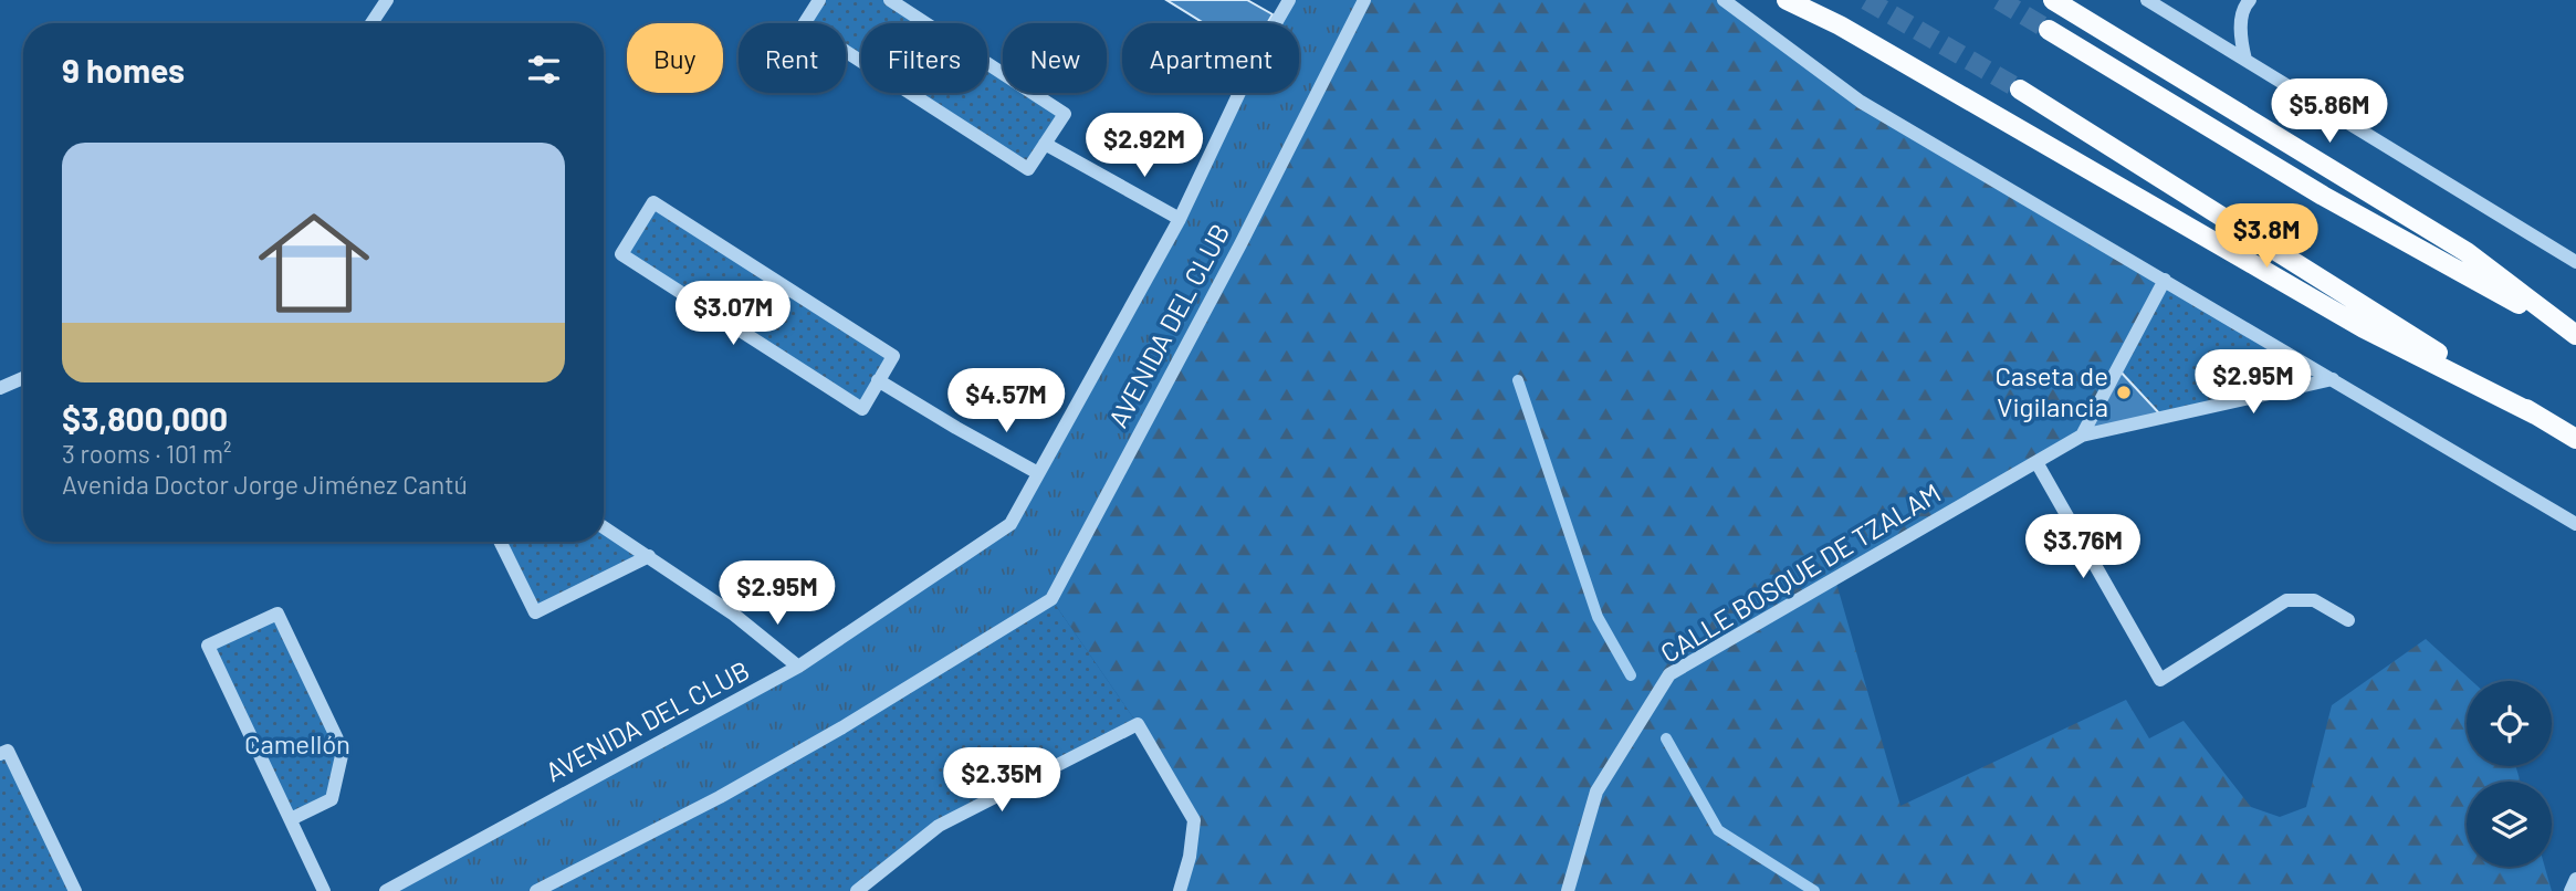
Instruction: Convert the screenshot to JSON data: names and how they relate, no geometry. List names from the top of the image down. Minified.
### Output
{"streets":{"street":["AVENIDA DEL CLUB","CALLE BOSQUE DE TZALAM"]},"parks":["Camellón"],"places":["Caseta de Vigilancia"],"page":{"chip":["Buy","Rent","Filters","New","Apartment"],"heading":"9 homes","price":["$5.86M","$2.92M","$3.8M","$3.07M","$2.95M","$4.57M","$3.76M","$2.95M","$2.35M"],"list":[{"name":"$3,800,000","note":"3 rooms · 101 m² · Avenida Doctor Jorge Jiménez Cantú"}]}}
